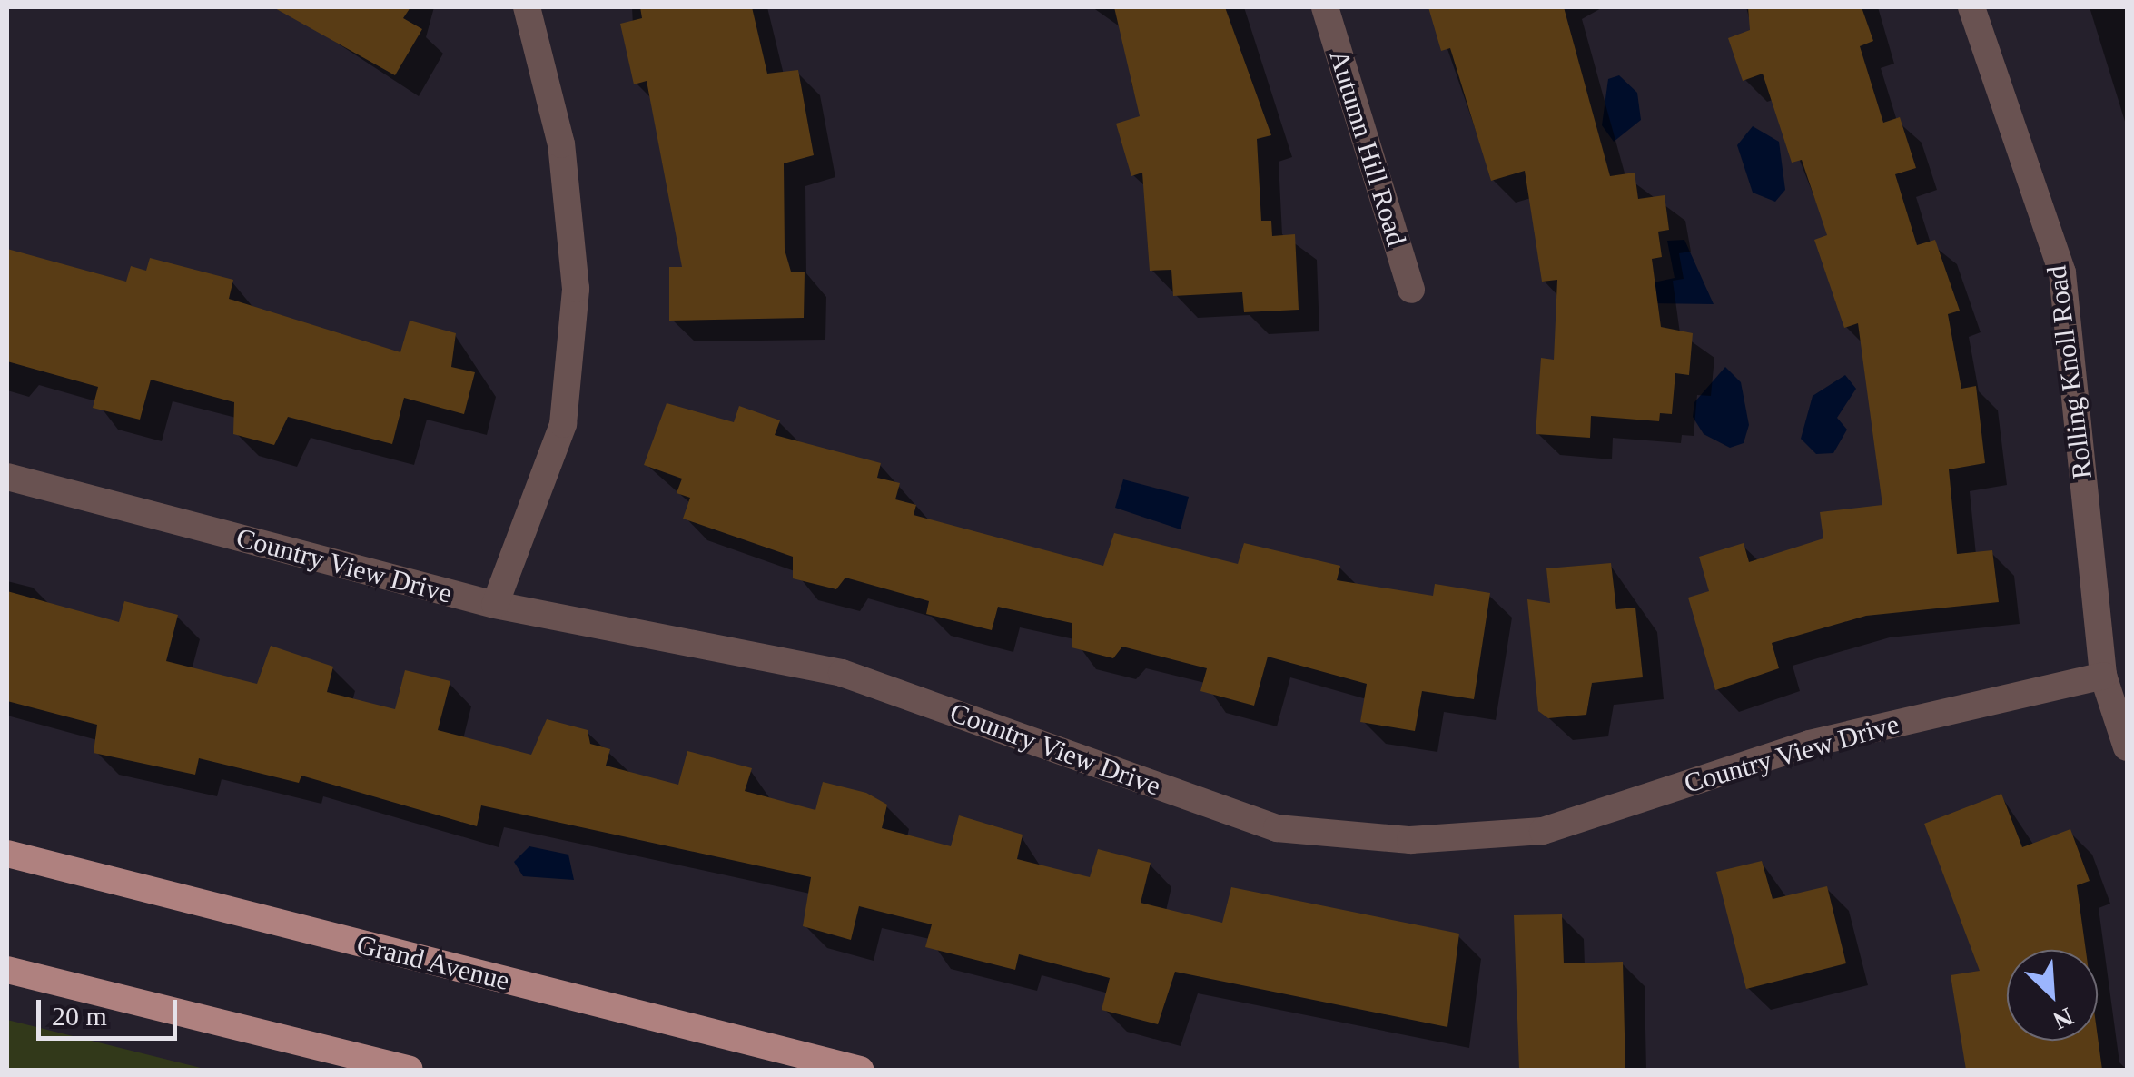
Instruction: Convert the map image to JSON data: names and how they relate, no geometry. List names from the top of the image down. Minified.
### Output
{"streets":{"main road":["Grand Avenue"],"street":["Autumn Hill Road","Rolling Knoll Road","Country View Drive"]},"crossings":[["Rolling Knoll Road","Country View Drive"]],"scale_bar":"20 m","north":"bottom right"}
